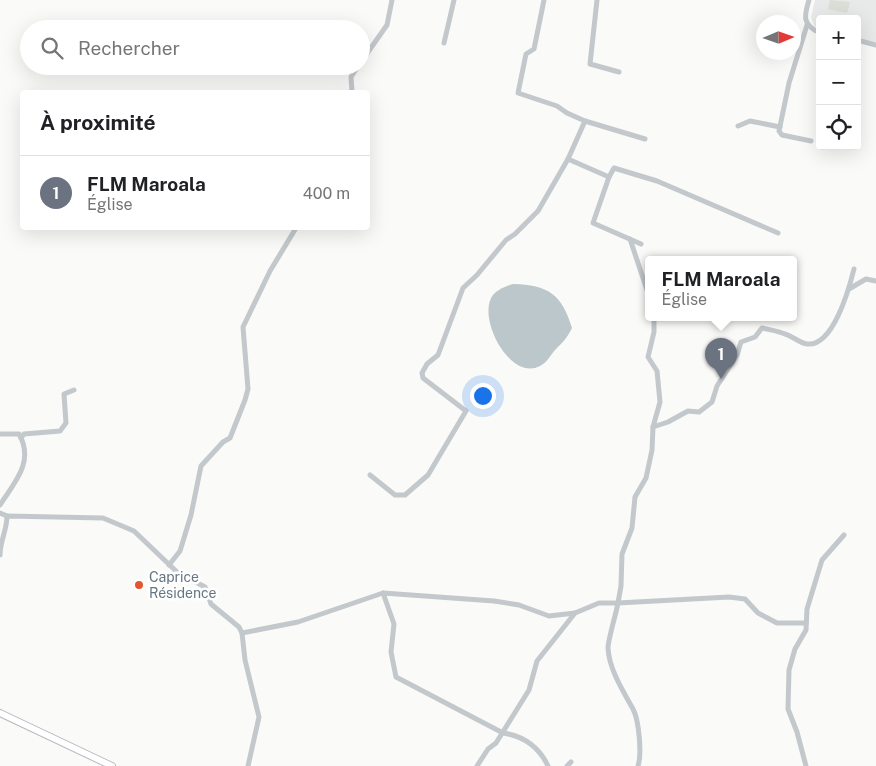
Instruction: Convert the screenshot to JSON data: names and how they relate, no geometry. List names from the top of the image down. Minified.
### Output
{"places":["Caprice Résidence"],"north":"right","page":{"map_buttons":["+","−"],"search":"Rechercher","heading":"À proximité","list":[{"mark":"1","name":"FLM Maroala","note":"Église","value":"400 m"}],"popup":["FLM Maroala","Église"],"pins":"1"}}
